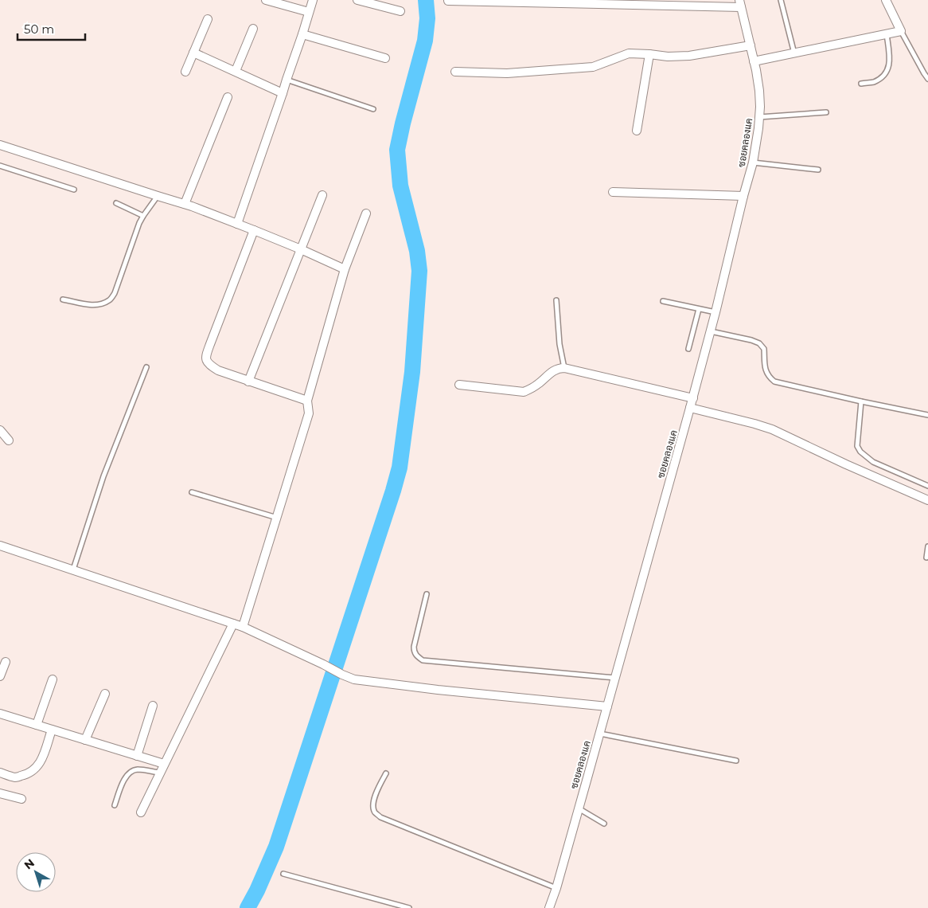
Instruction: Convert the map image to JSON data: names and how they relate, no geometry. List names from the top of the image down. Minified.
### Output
{"streets":{"street":["ซอยคลองแค"]},"scale_bar":"50 m","north":"top left"}
